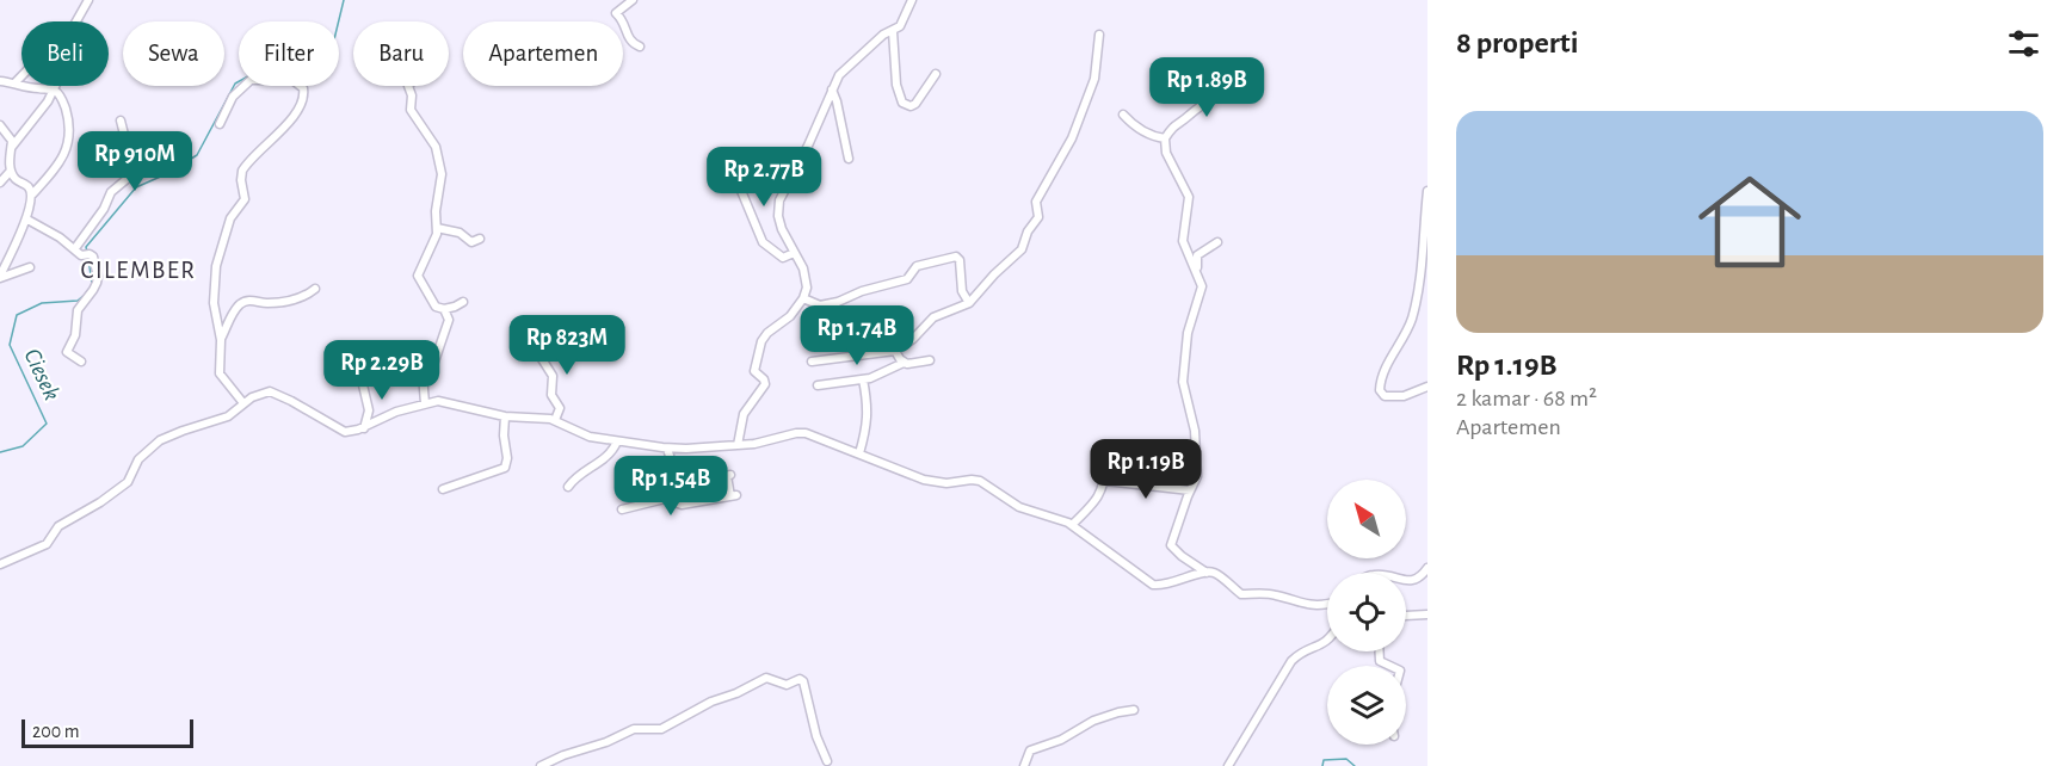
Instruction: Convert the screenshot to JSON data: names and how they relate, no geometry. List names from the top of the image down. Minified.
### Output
{"districts":["CILEMBER"],"water":["Ciesek"],"scale_bar":"200 m","north":"top left","page":{"heading":"8 properti","chip":["Beli","Sewa","Filter","Baru","Apartemen"],"price":["Rp 1.89B","Rp 910M","Rp 2.77B","Rp 1.74B","Rp 823M","Rp 2.29B","Rp 1.19B","Rp 1.54B"],"list":[{"name":"Rp 1.19B","note":"2 kamar · 68 m² · Apartemen"}],"scale":"200 m"}}
